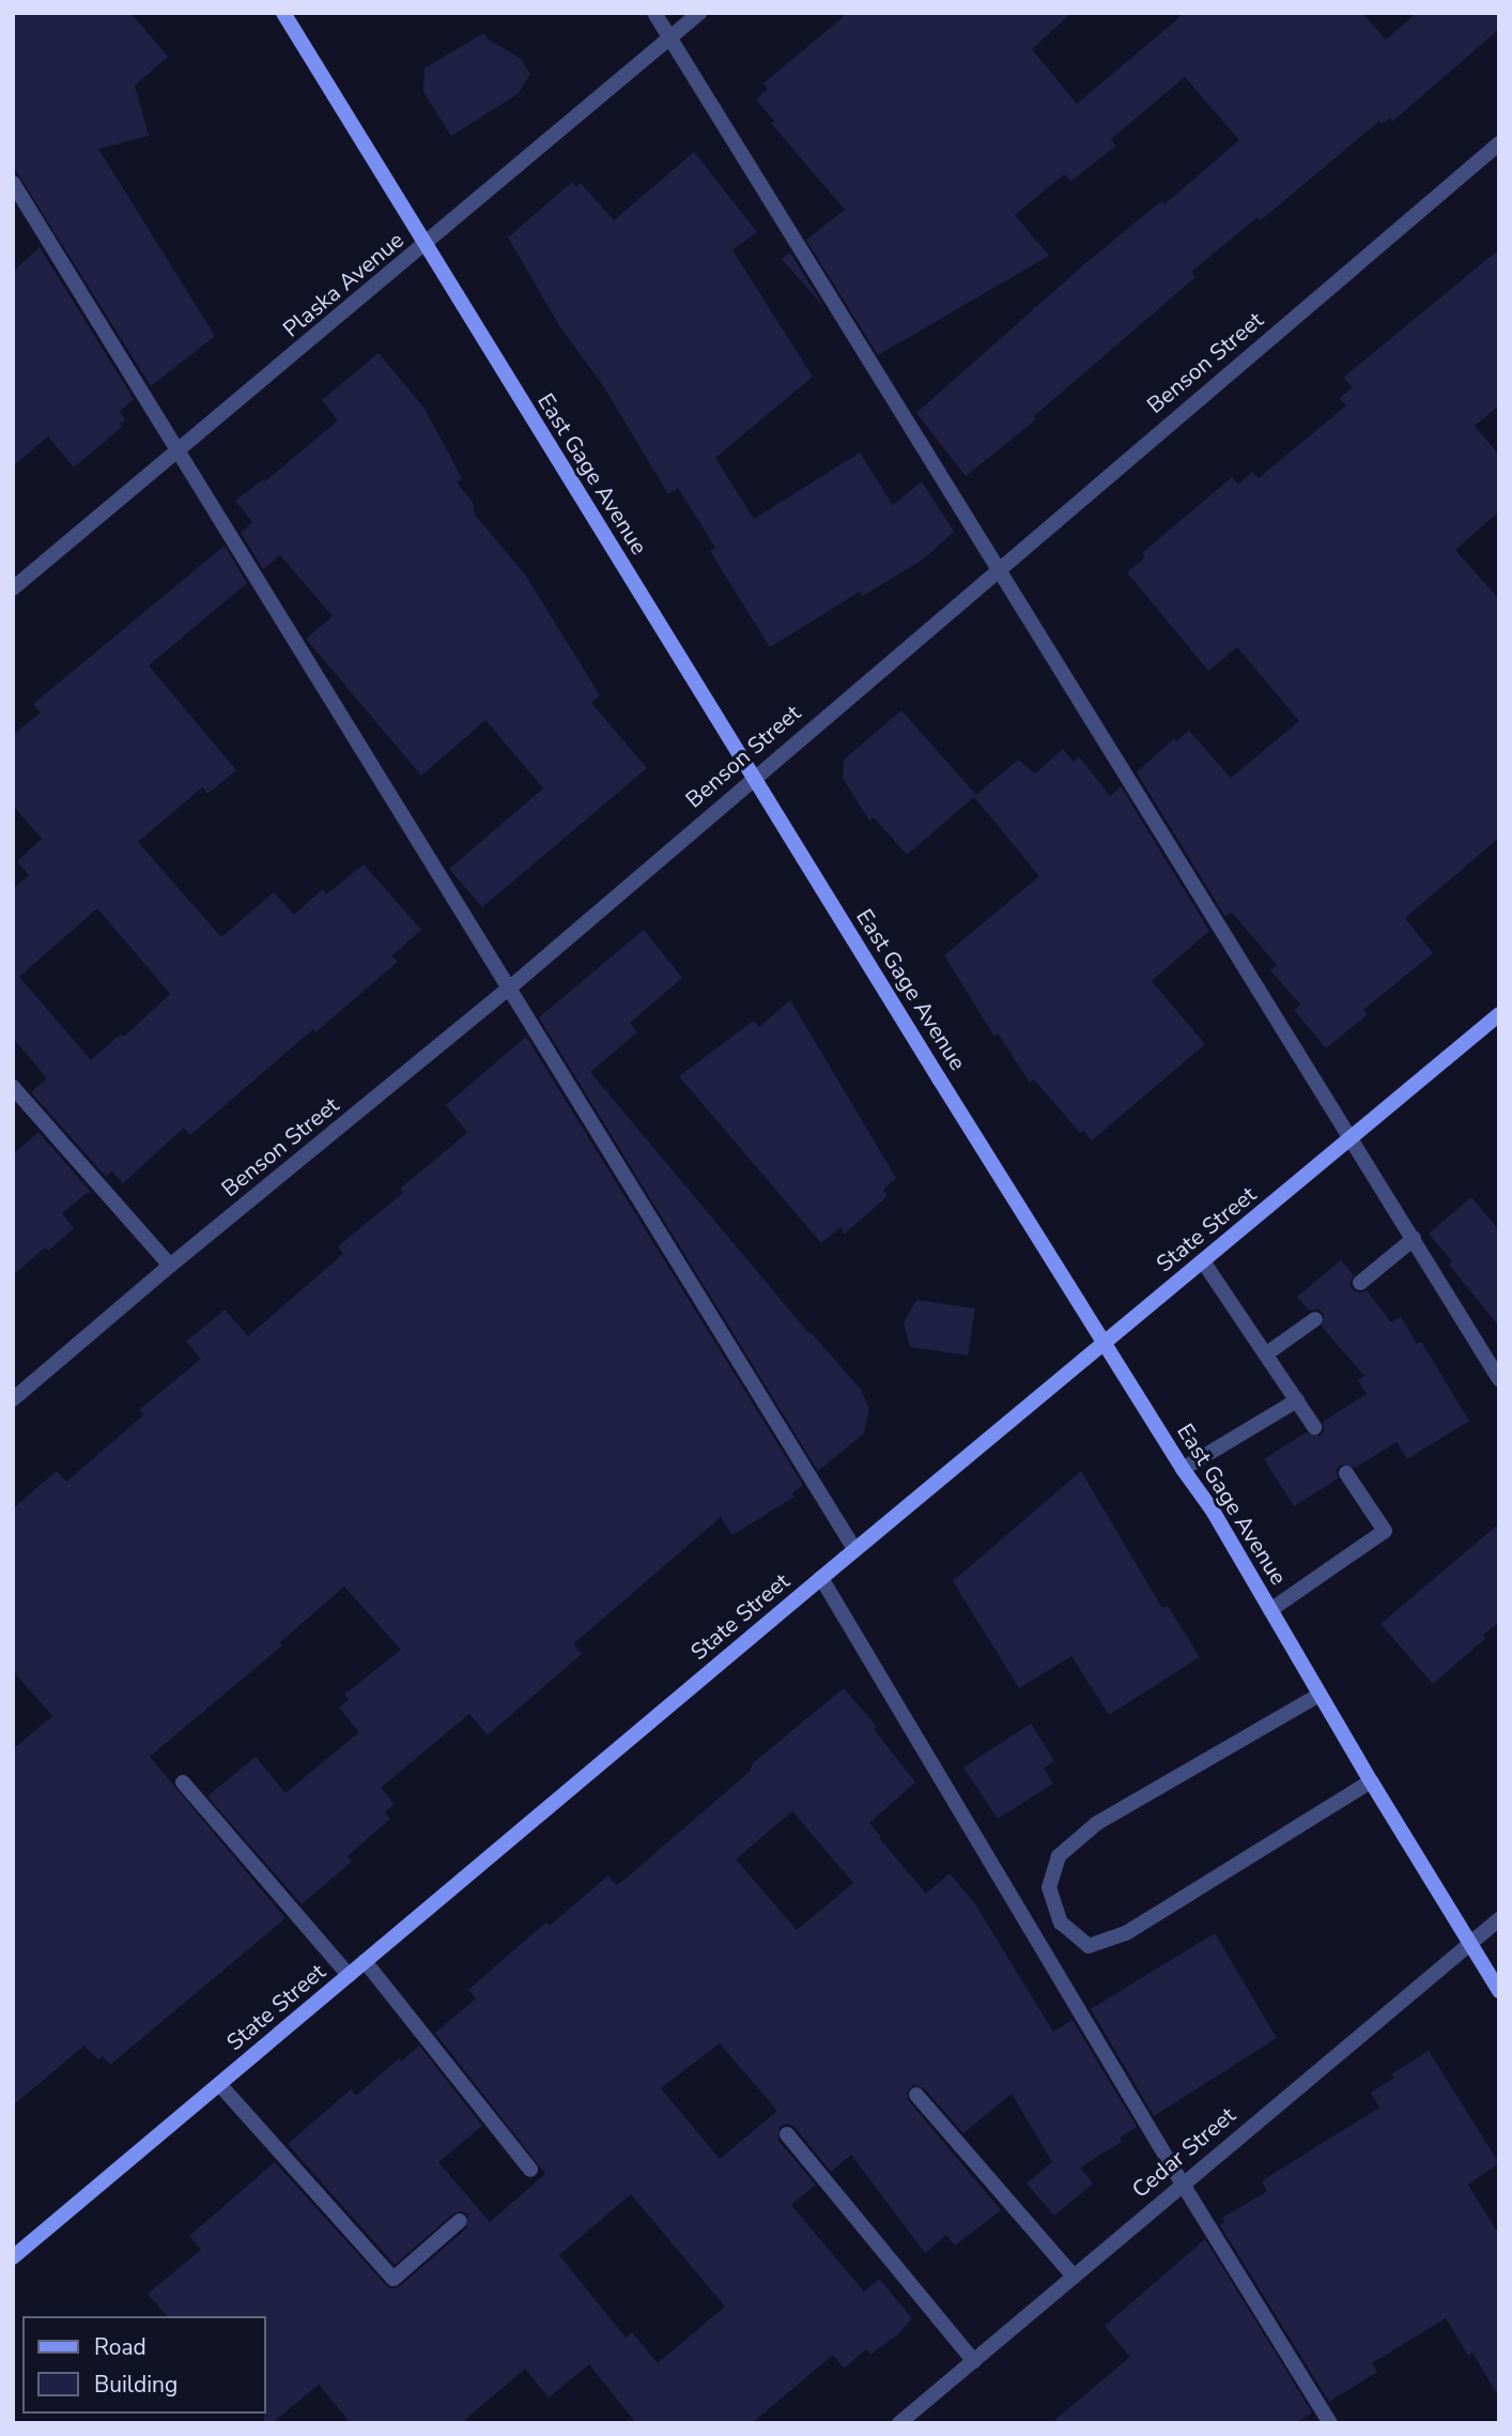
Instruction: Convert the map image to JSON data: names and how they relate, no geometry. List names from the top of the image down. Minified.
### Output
{"streets":{"main road":["East Gage Avenue","State Street"],"street":["Plaska Avenue","Benson Street","Cedar Street"]},"crossings":[["Plaska Avenue","East Gage Avenue"],["Benson Street","East Gage Avenue"],["East Gage Avenue","State Street"],["East Gage Avenue","Cedar Street"]],"legend":["Road","Building"]}
